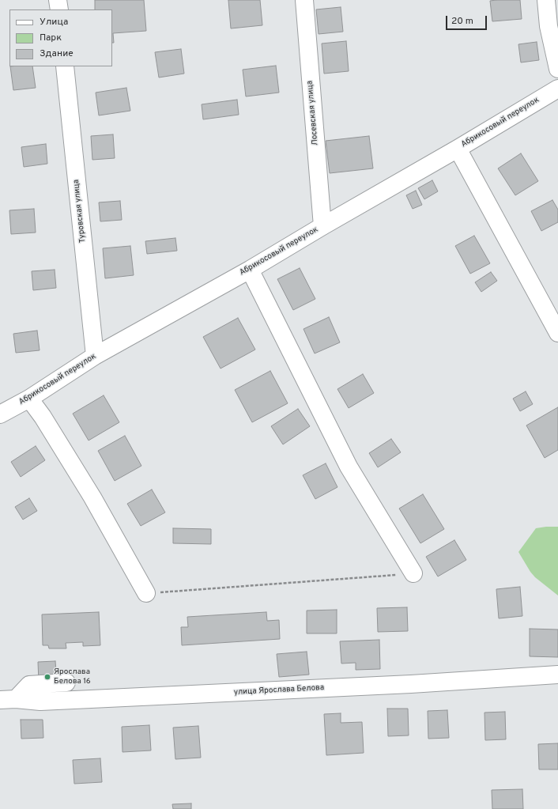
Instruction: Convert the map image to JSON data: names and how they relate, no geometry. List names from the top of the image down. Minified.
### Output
{"streets":{"street":["Лосевская улица","Абрикосовый переулок","Туровская улица","улица Ярослава Белова"]},"crossings":[["Лосевская улица","Абрикосовый переулок"],["Абрикосовый переулок","Туровская улица"]],"places":["Ярослава Белова 16"],"legend":["Улица","Парк","Здание"],"scale_bar":"20 m"}
